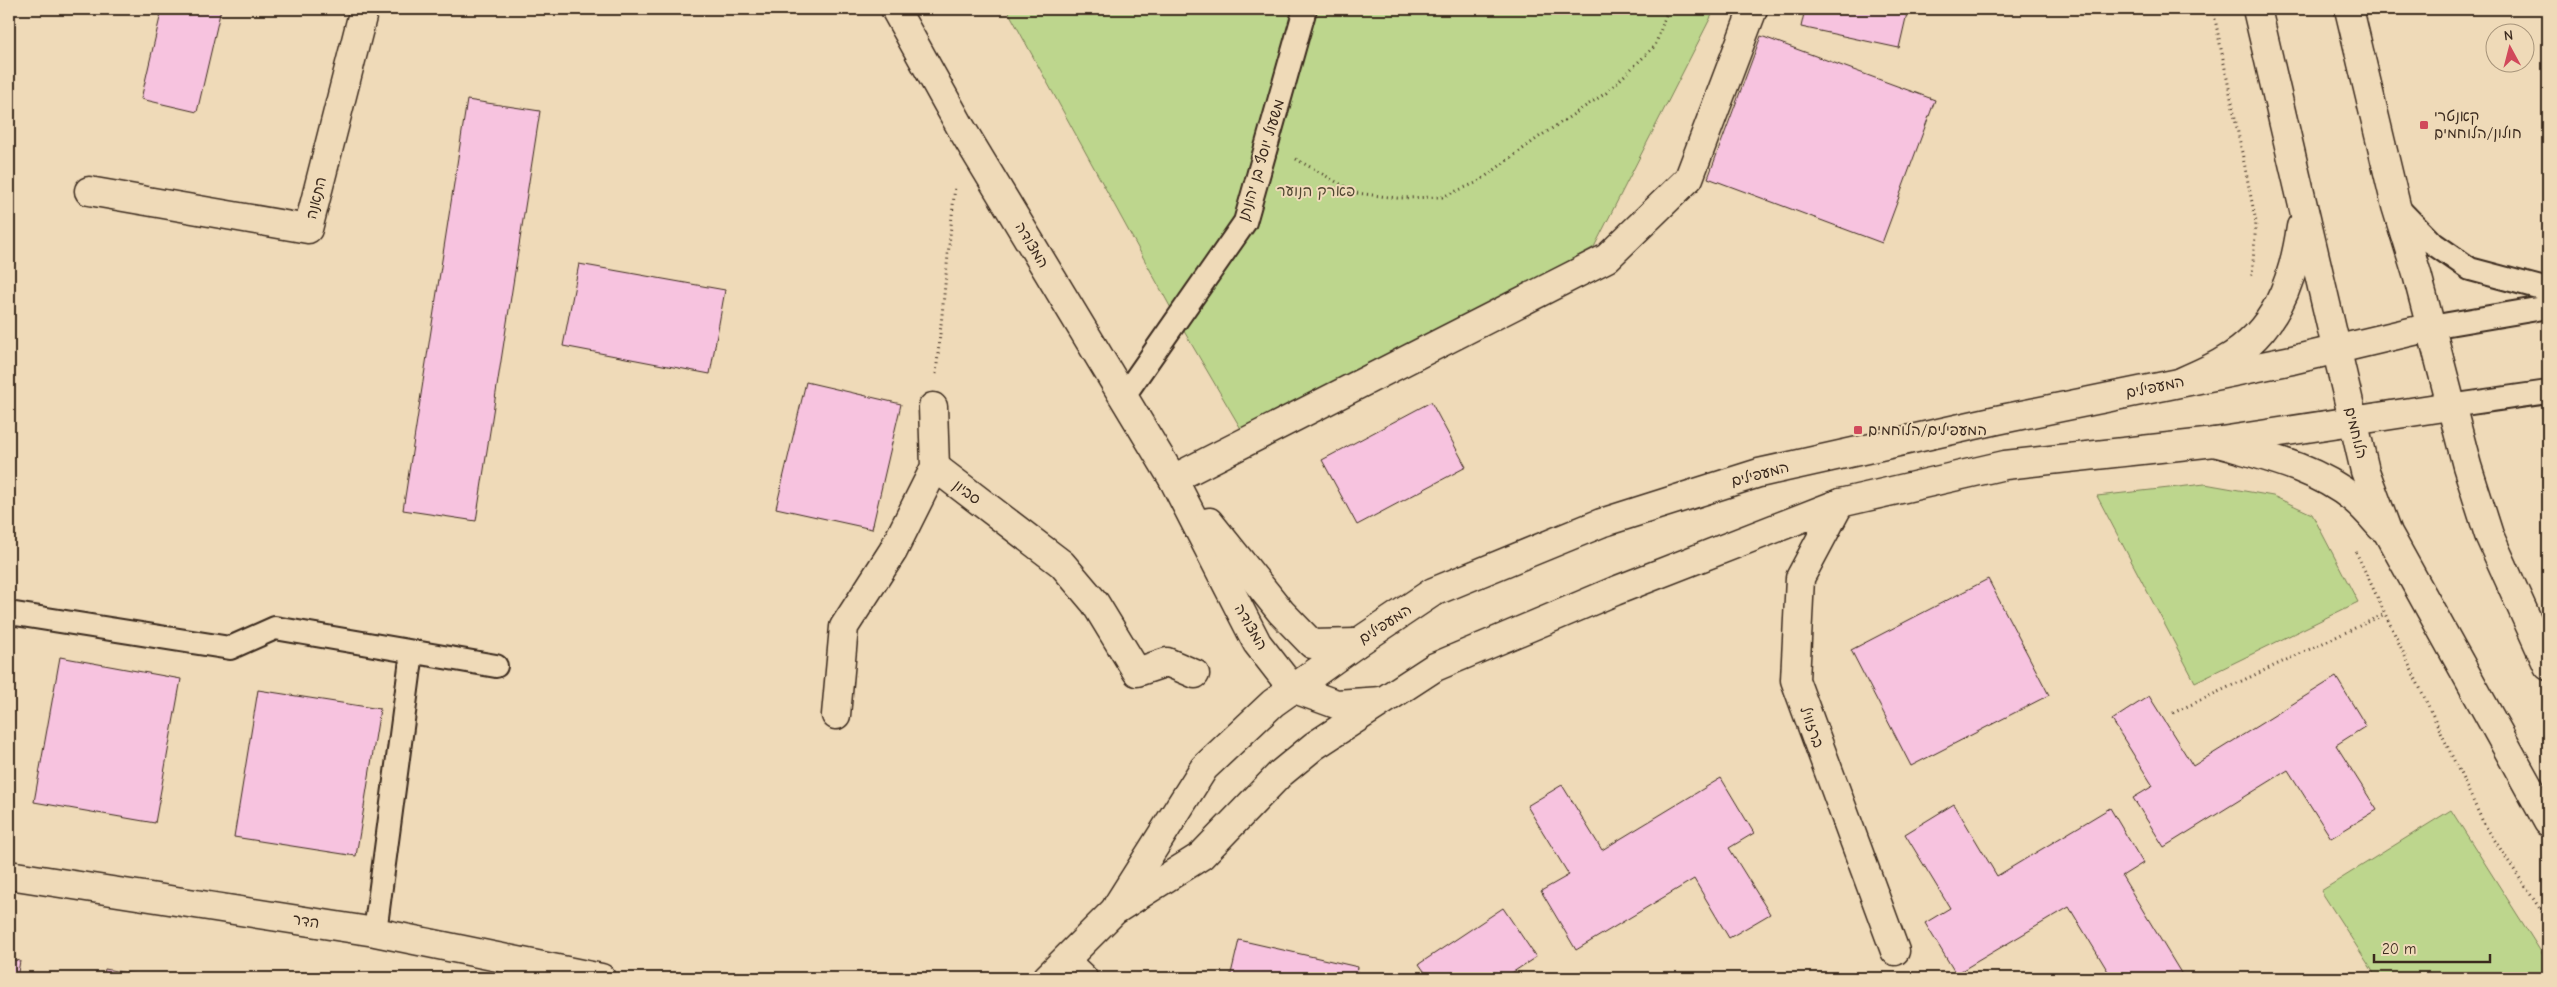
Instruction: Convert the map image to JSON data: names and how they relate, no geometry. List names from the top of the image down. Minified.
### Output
{"streets":{"street":["התאנה","המצודה","המעפילים","הלוחמים","סביון","ברזוויל","הדר"],"lane":["משעול יוסף בן יהונתן"]},"crossings":[["משעול יוסף בן יהונתן","המצודה"],["המצודה","המעפילים"],["המעפילים","הלוחמים"],["המעפילים","ברזוויל"]],"parks":["פארק הנוער"],"places":{"transit":["קאנטרי חולון/הלוחמים","המעפילים/הלוחמים"]},"scale_bar":"20 m","north":"top"}
